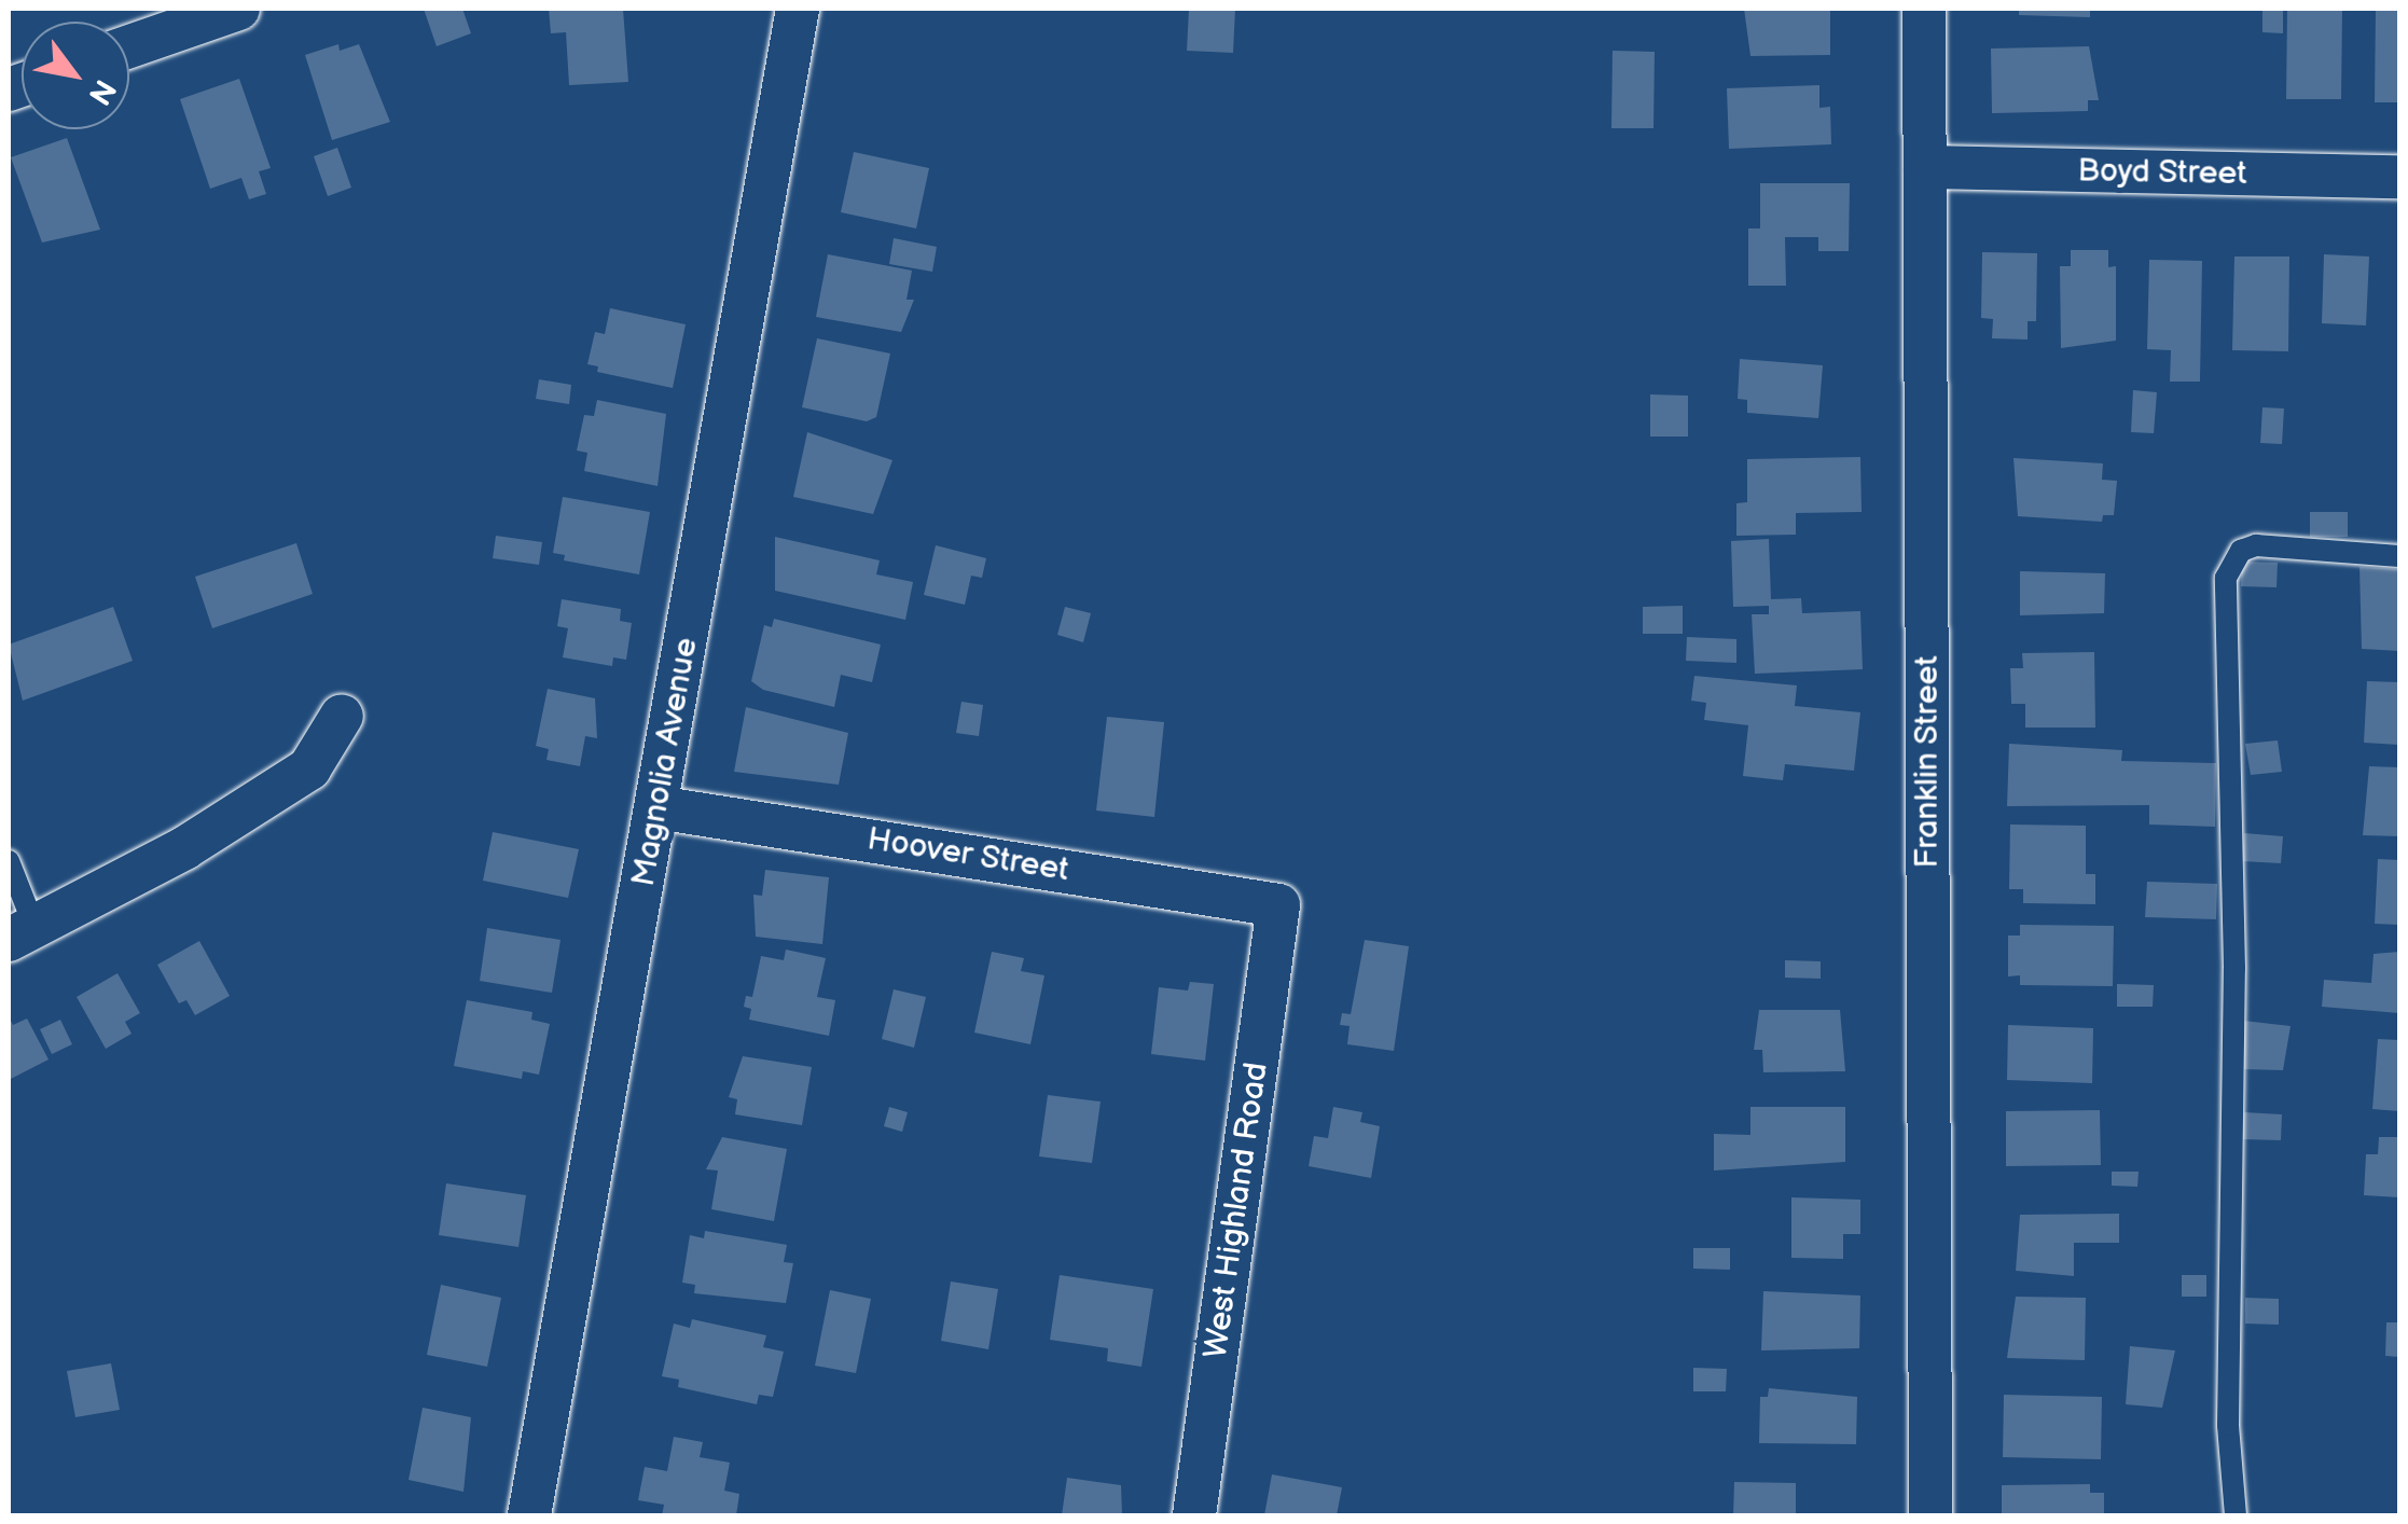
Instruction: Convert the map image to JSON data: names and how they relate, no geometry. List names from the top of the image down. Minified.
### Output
{"streets":{"street":["Boyd Street","Magnolia Avenue","Franklin Street","Hoover Street","West Highland Road"]},"crossings":[["Boyd Street","Franklin Street"],["Magnolia Avenue","Hoover Street"],["Hoover Street","West Highland Road"]],"north":"bottom right"}
